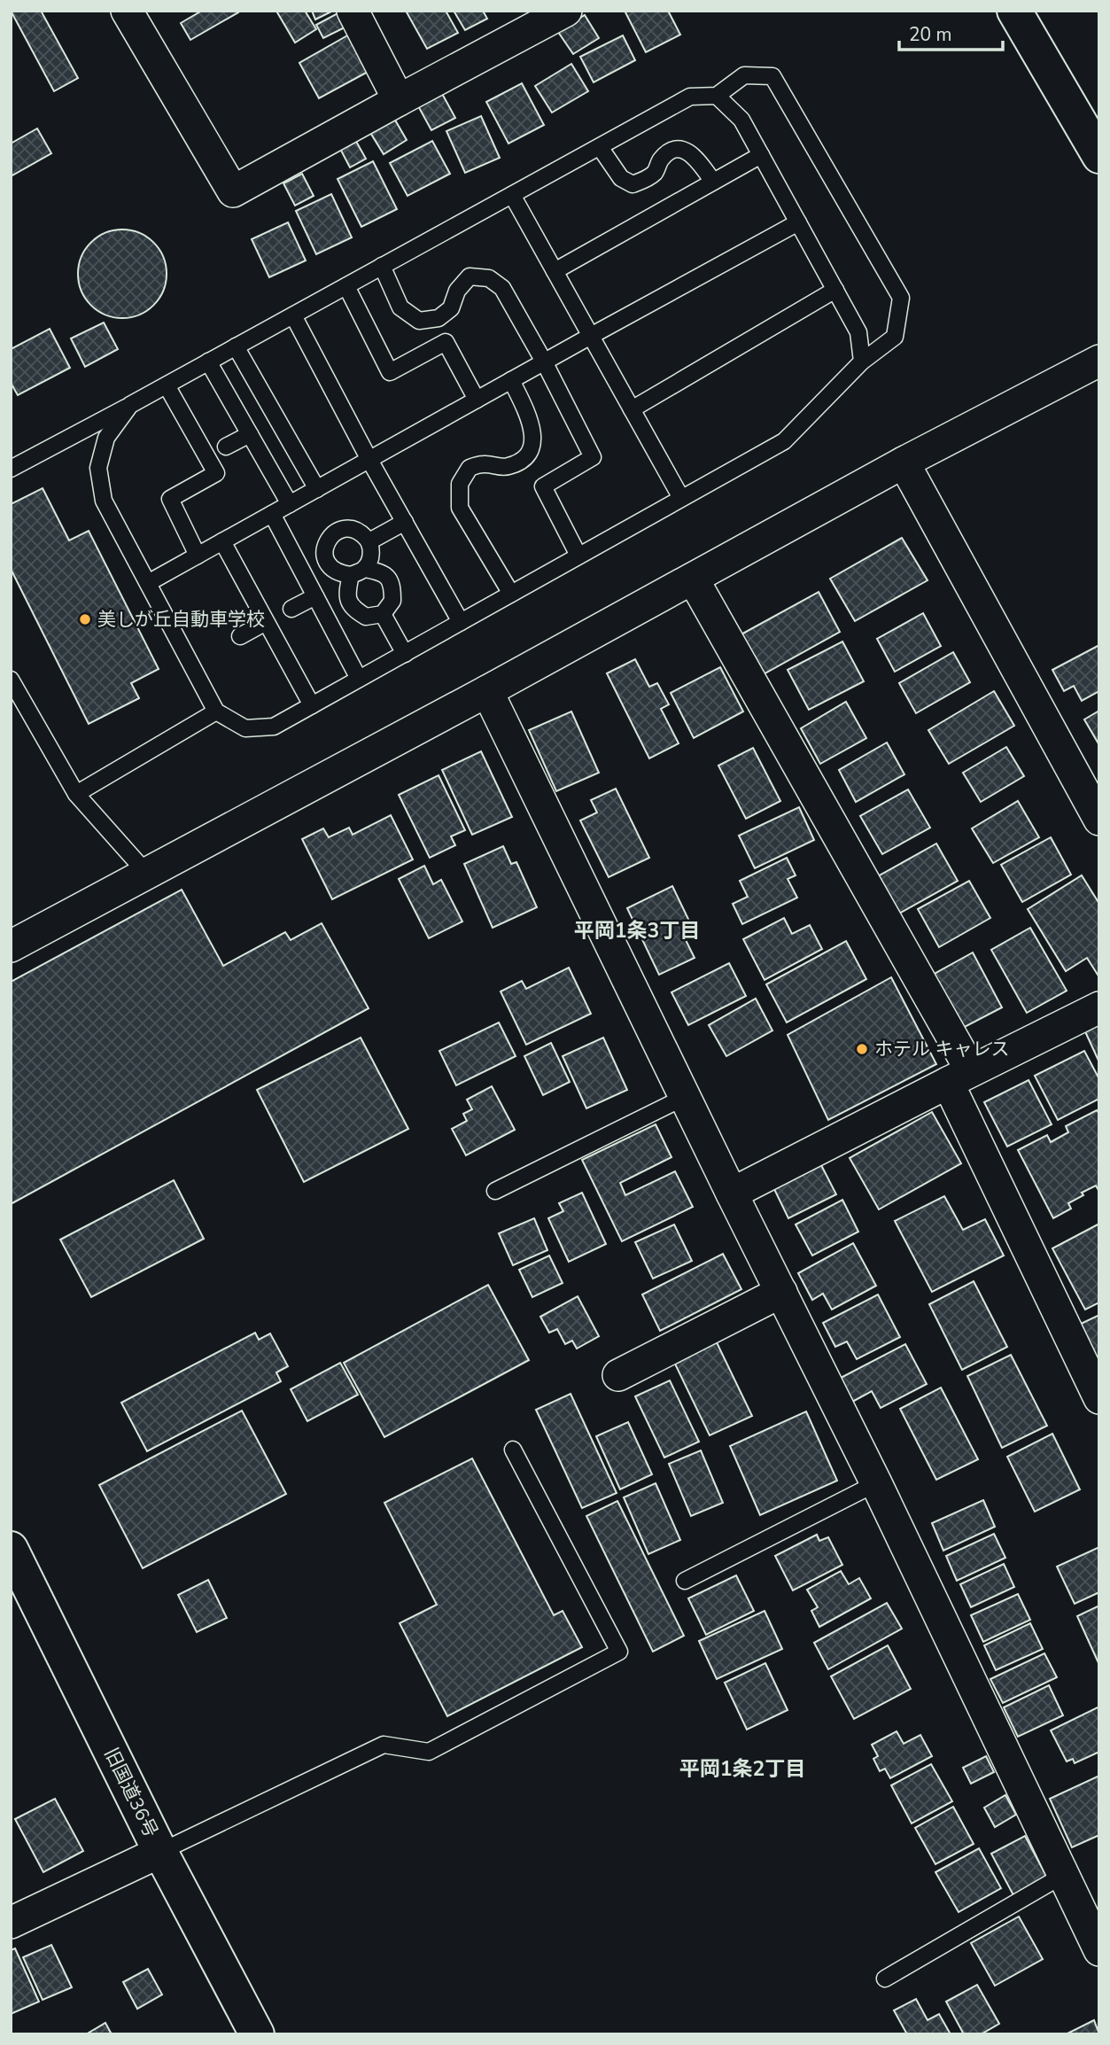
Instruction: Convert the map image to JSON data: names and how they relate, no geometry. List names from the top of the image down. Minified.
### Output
{"streets":{"main road":["旧国道36号"]},"districts":["平岡1条3丁目","平岡1条2丁目"],"places":["美しが丘自動車学校","ホテル キャレス"],"scale_bar":"20 m"}
